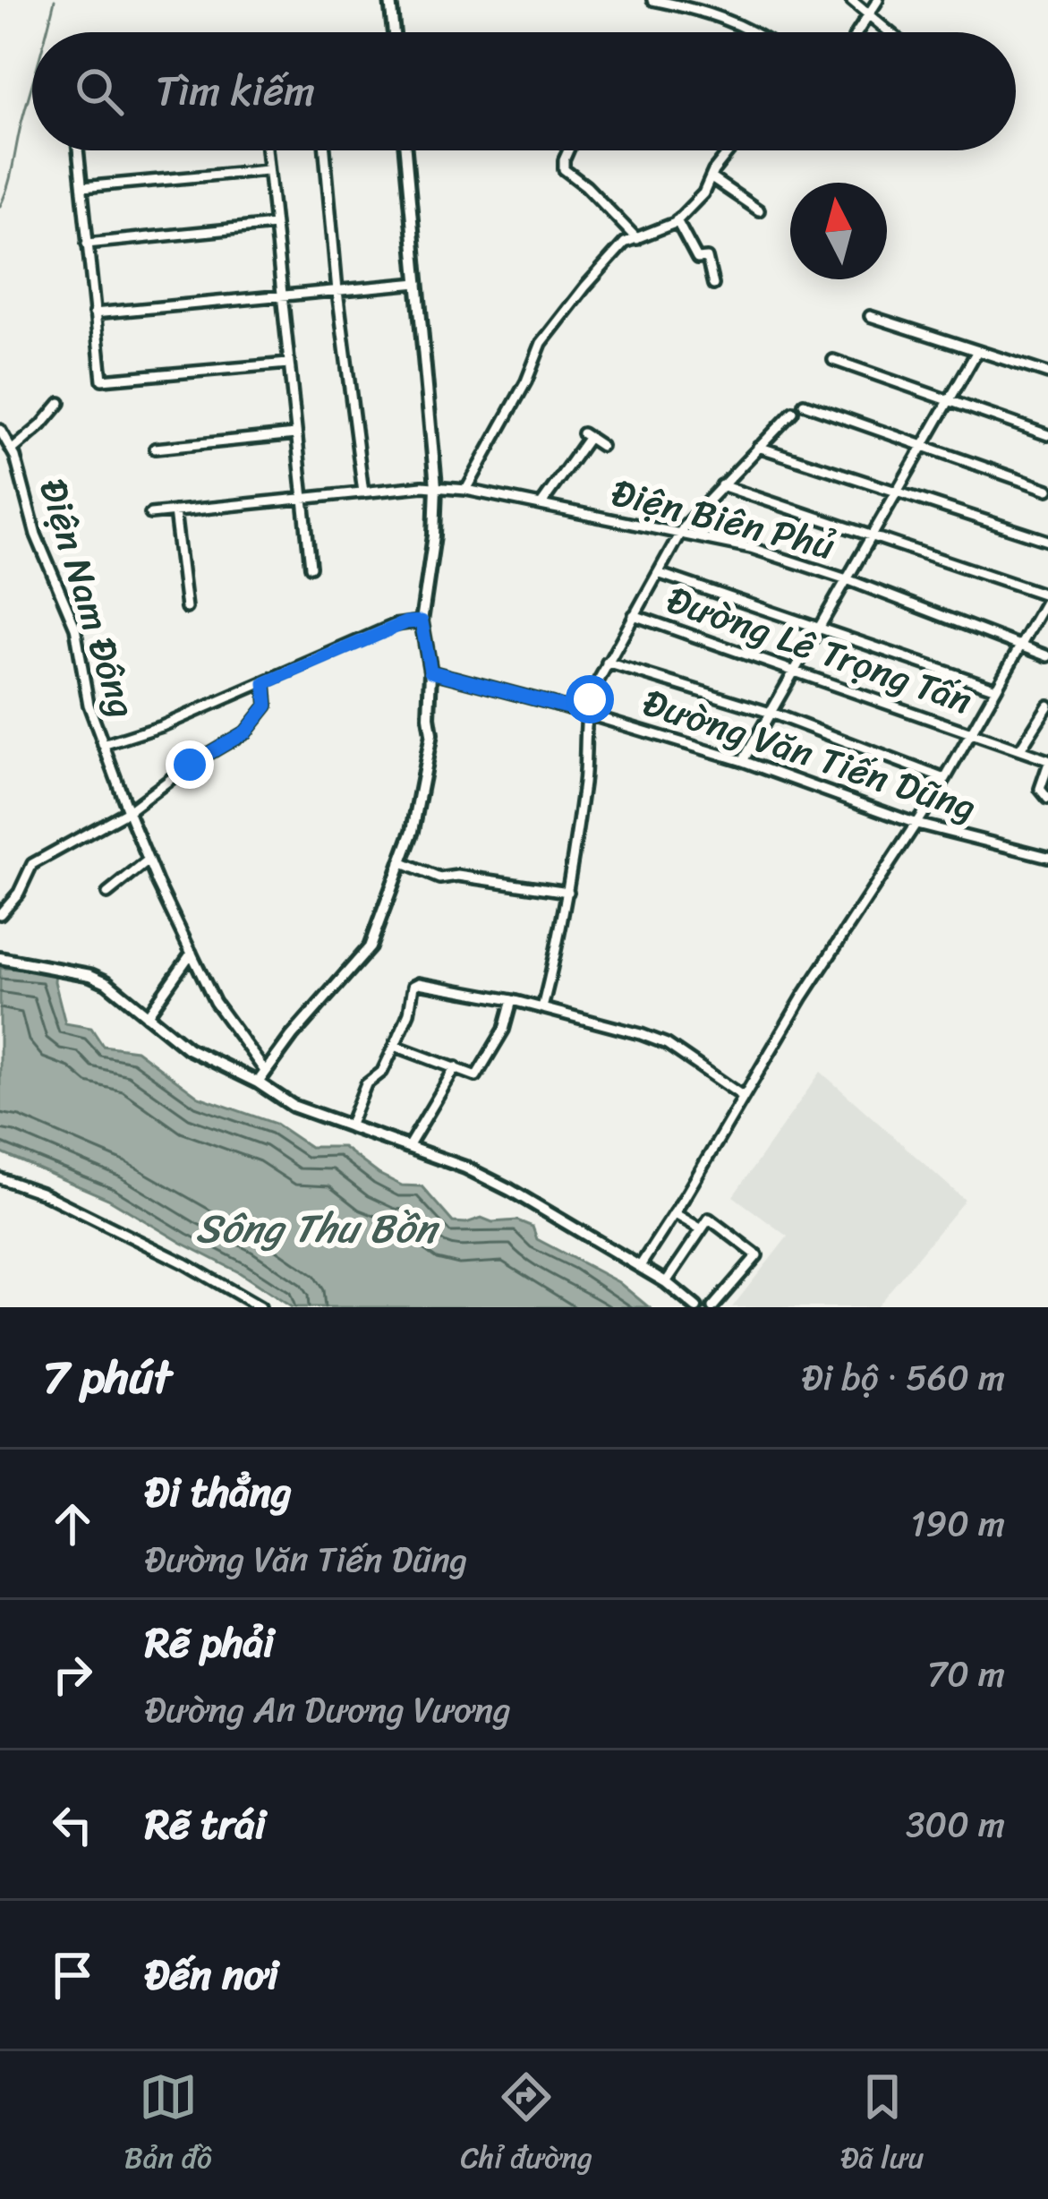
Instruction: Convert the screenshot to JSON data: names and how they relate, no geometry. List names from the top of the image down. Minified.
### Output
{"streets":{"street":["Điện Biên Phủ","Điện Nam Đông","Đường Lê Trọng Tấn","Đường Văn Tiến Dũng"]},"water":["Sông Thu Bồn"],"north":"top","page":{"search":"Tìm kiếm","heading":["7 phút","Đi bộ · 560 m"],"list":[["Đi thẳng","Đường Văn Tiến Dũng","190 m"],["Rẽ phải","Đường An Dương Vương","70 m"],["Rẽ trái","300 m"],"Đến nơi"],"nav":["Bản đồ","Chỉ đường","Đã lưu"]}}
